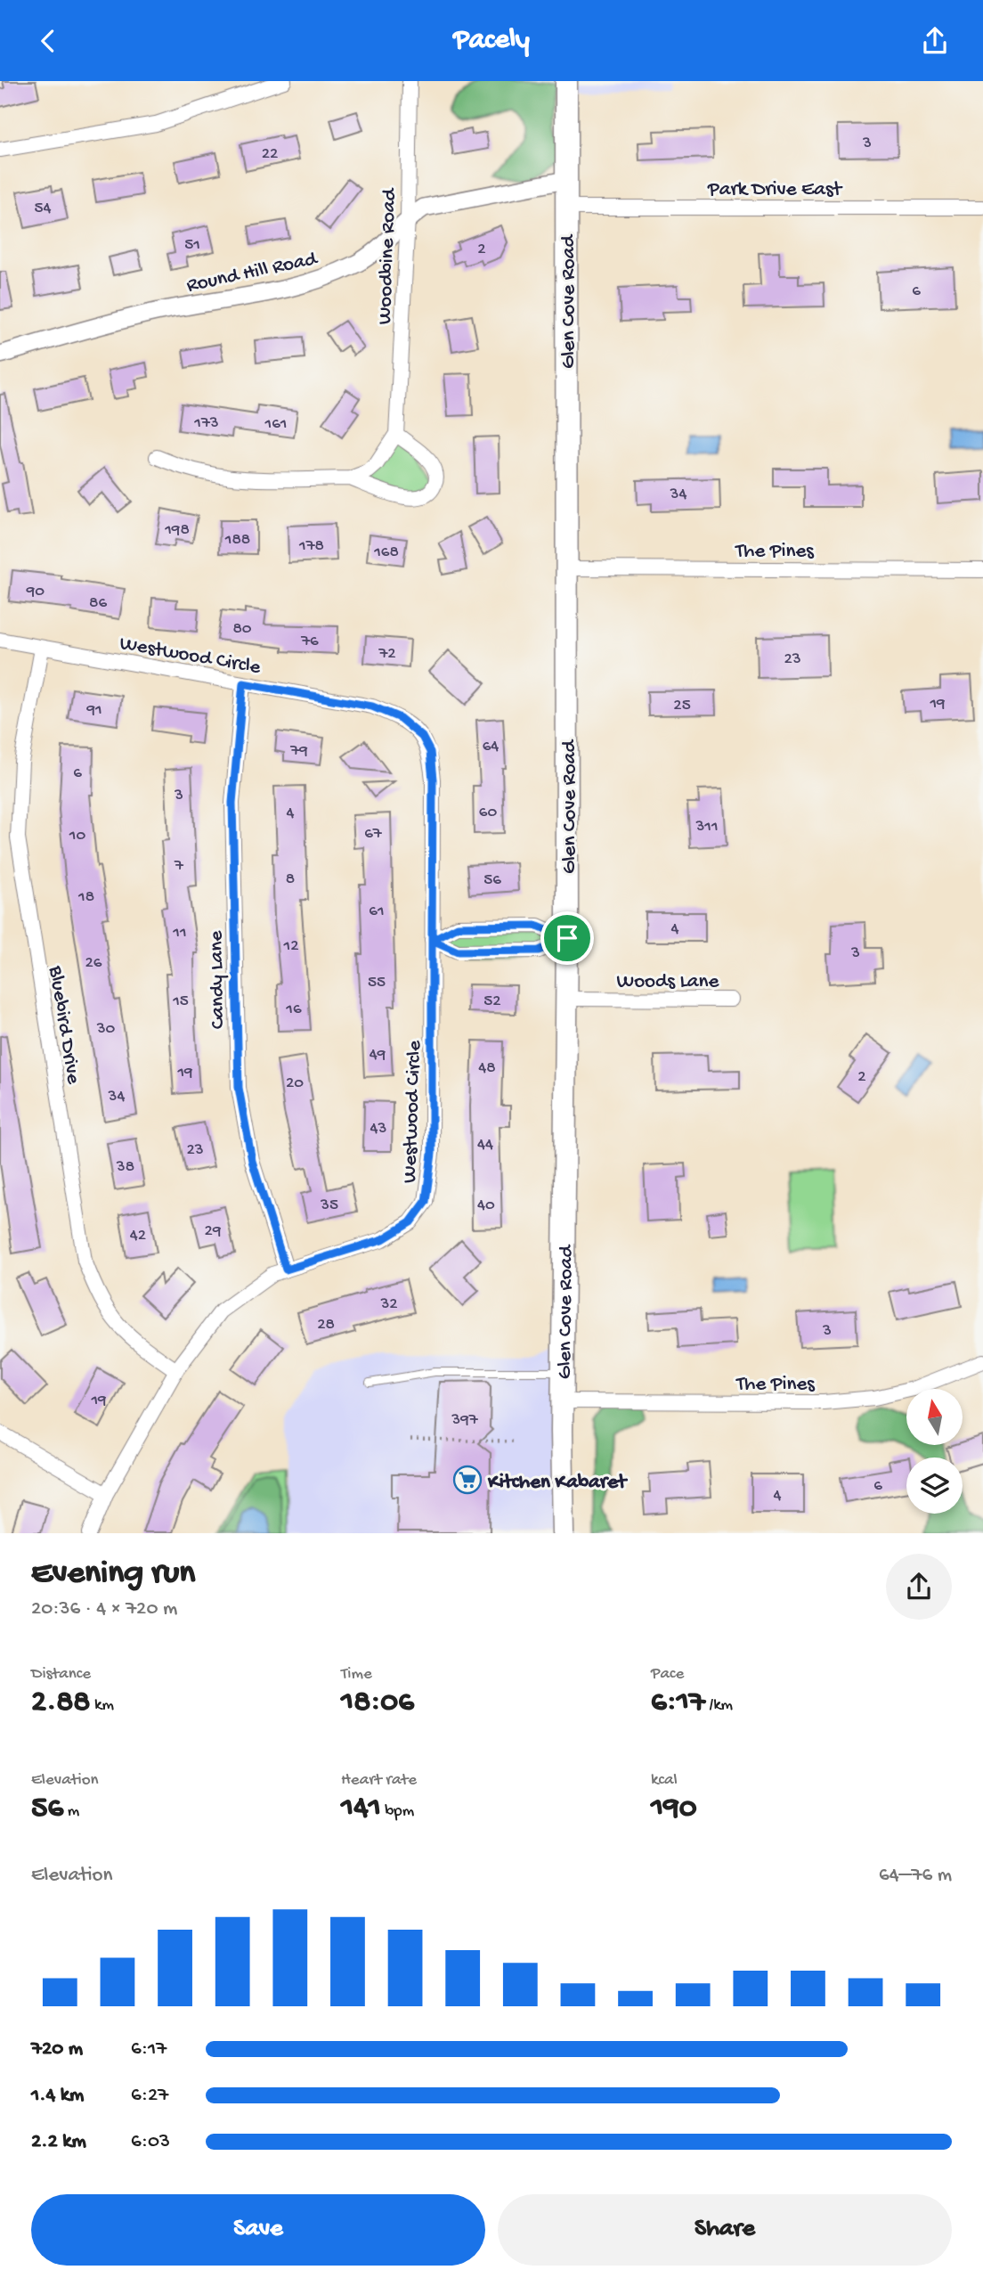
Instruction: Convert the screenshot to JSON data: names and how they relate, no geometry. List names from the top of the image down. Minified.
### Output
{"streets":{"main road":["Glen Cove Road"],"street":["Park Drive East","Woodbine Road","Round Hill Road","The Pines","Westwood Circle","Woods Lane","Candy Lane","Bluebird Drive"]},"crossings":[["Park Drive East","Glen Cove Road"],["Woodbine Road","Round Hill Road"],["Round Hill Road","Glen Cove Road"],["Glen Cove Road","The Pines"],["Glen Cove Road","Woods Lane"],["Westwood Circle","Candy Lane"],["Westwood Circle","Bluebird Drive"]],"places":{"supermarket":["Kitchen Kabaret"]},"house_numbers":["3","22","54","51","2","6","173","161","34","198","188","178","168","90","86","80","76","72","23","19","25","91","64","79","6","3","60","4","311","67","10","7","8","56","18","61","4","11","12","3","26","55","15","52","16","30","49","48","19","2","20","34","43","44","23","38","35","40","29","42","32","28","3","19","397","6","4"],"north":"top","page":{"header":"Pacely","heading":["Evening run","20:36 · 4 × 720 m"],"stats":[["Distance","2.88 km"],["Time","18:06"],["Pace","6:17 /km"],["Elevation","56 m"],["Heart rate","141 bpm"],["kcal","190"]],"chart":["Elevation","64–76 m"],"list":[{"name":"720 m","note":"6:17"},{"name":"1.4 km","note":"6:27"},{"name":"2.2 km","note":"6:03"}],"buttons":["Save","Share"]}}
